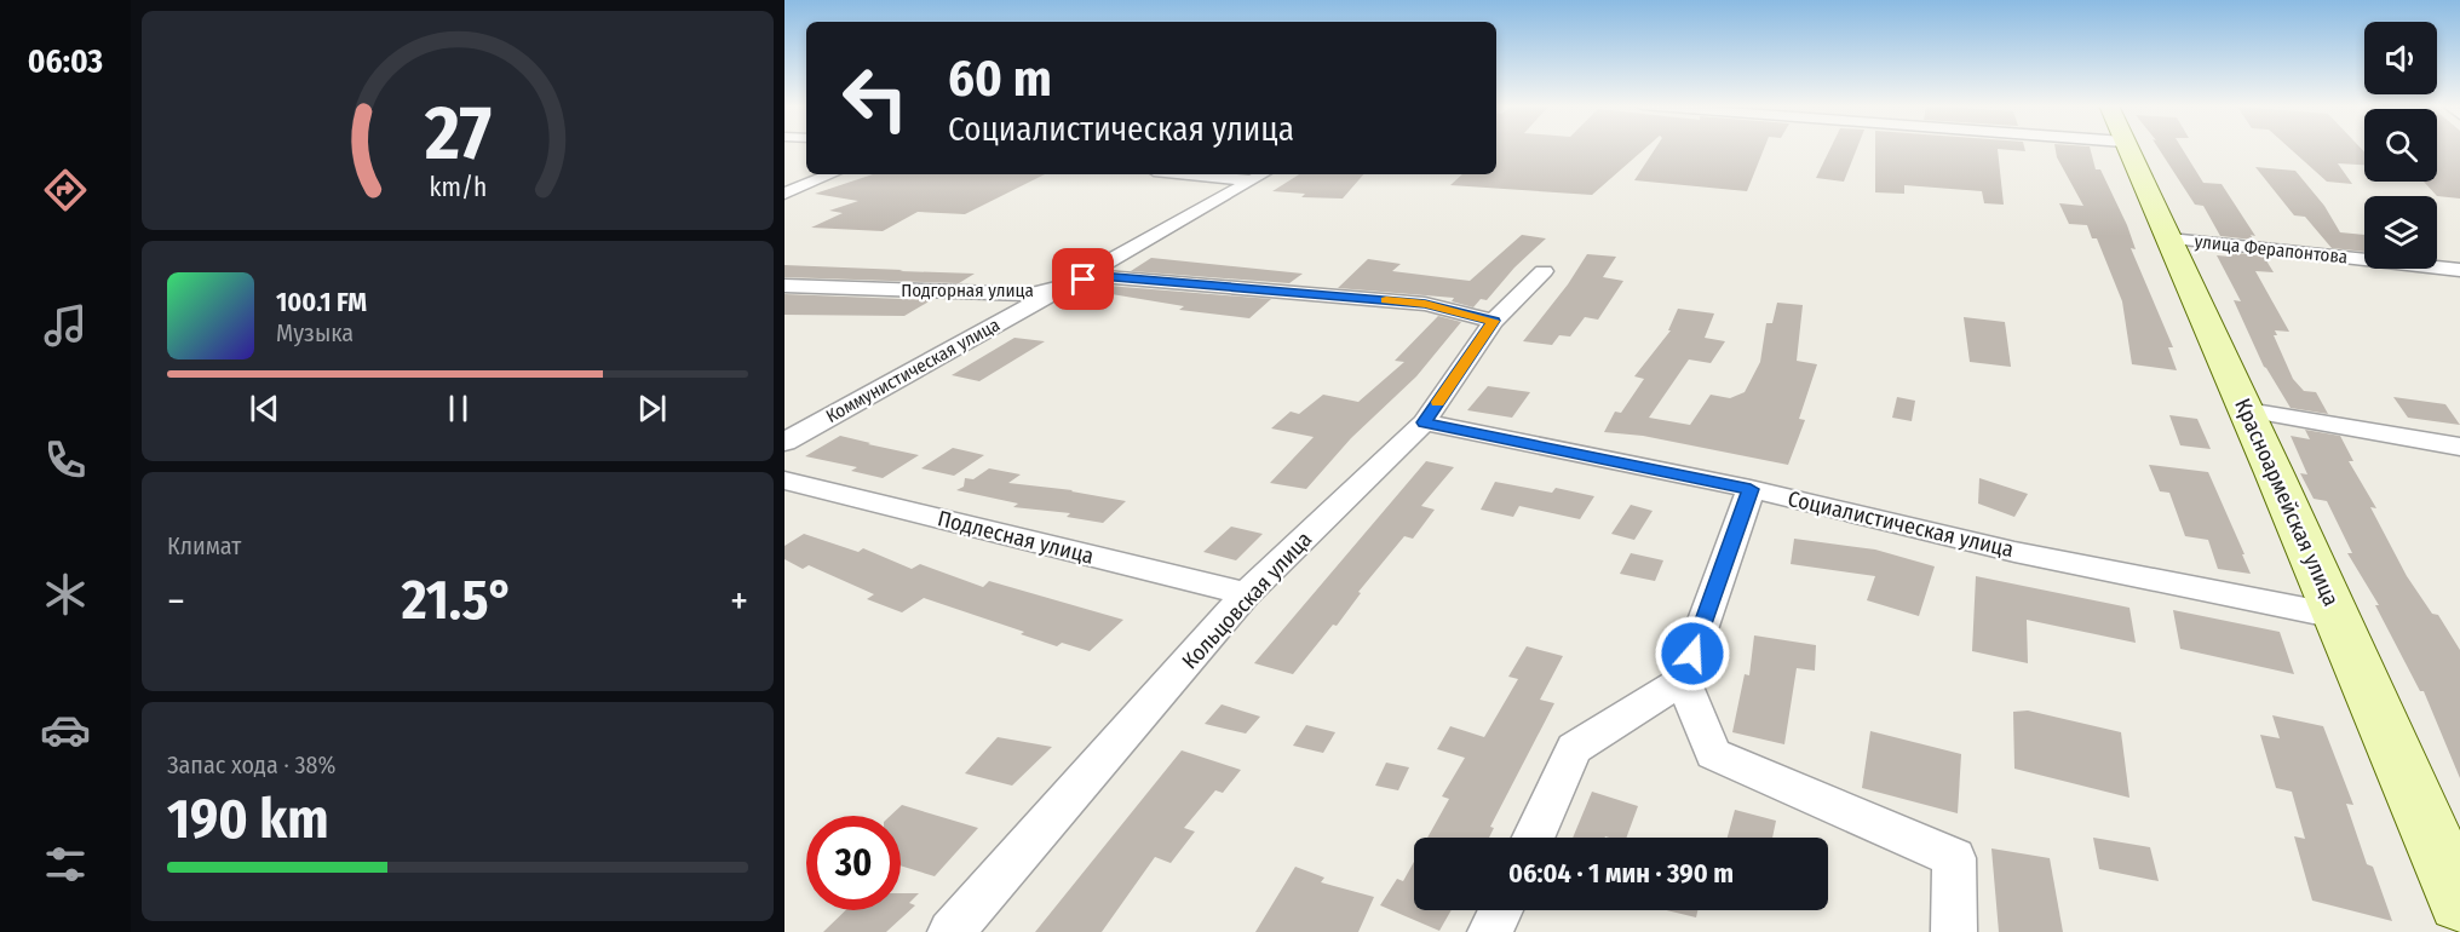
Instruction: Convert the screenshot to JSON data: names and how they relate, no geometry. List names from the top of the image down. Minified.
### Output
{"streets":{"main road":["Красноармейская улица"],"street":["улица Ферапонтова","Подгорная улица","Коммунистическая улица","Социалистическая улица","Подлесная улица","Кольцовская улица"]},"crossings":[["улица Ферапонтова","Красноармейская улица"],["Подгорная улица","Коммунистическая улица"],["Подгорная улица","Кольцовская улица"],["Красноармейская улица","Социалистическая улица"],["Социалистическая улица","Кольцовская улица"],["Подлесная улица","Кольцовская улица"]],"page":{"tabs":"06:03","turn":["60 m","Социалистическая улица"],"song":["100.1 FM","Музыка"],"tile":["Климат",["Запас хода · 38%","190 km"]],"heat":["−","21.5°","+"],"limit":"30","trip":"06:04 · 1 мин · 390 m","gauge":["27","km/h"]}}
